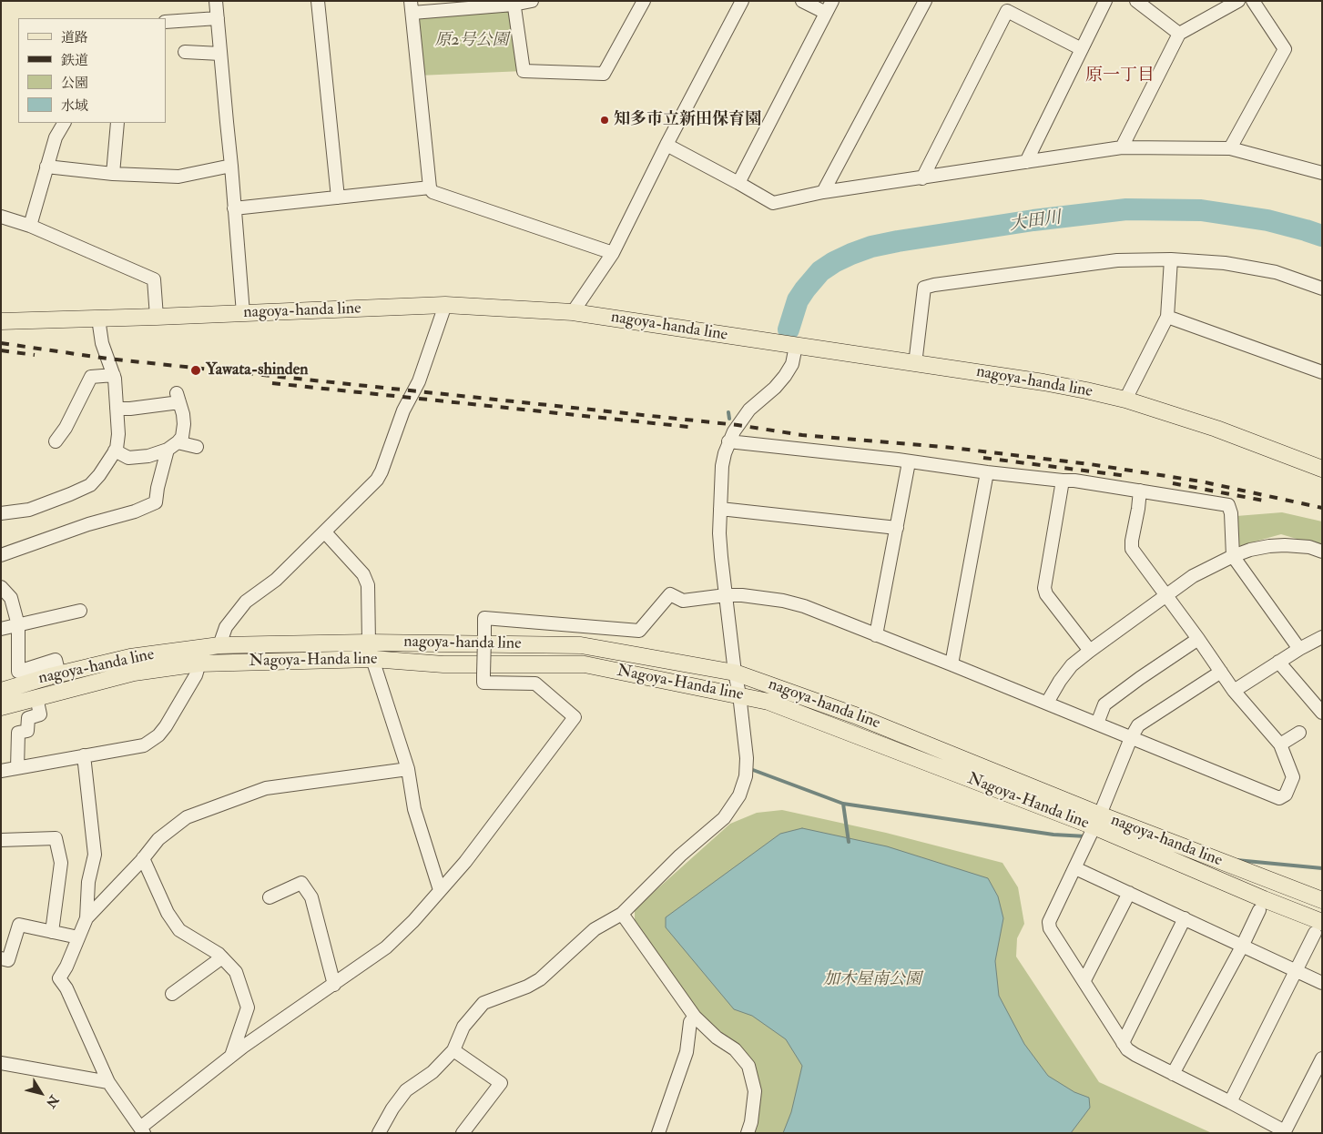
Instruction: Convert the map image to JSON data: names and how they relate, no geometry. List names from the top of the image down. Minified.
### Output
{"streets":{"main road":["nagoya-handa line","Nagoya-Handa line"]},"crossings":[["nagoya-handa line","Nagoya-Handa line"]],"districts":["原一丁目"],"water":["大田川"],"parks":["原2号公園","加木屋南公園"],"places":["知多市立新田保育園","Yawata-shinden"],"legend":["道路","鉄道","公園","水域"],"north":"bottom right"}
